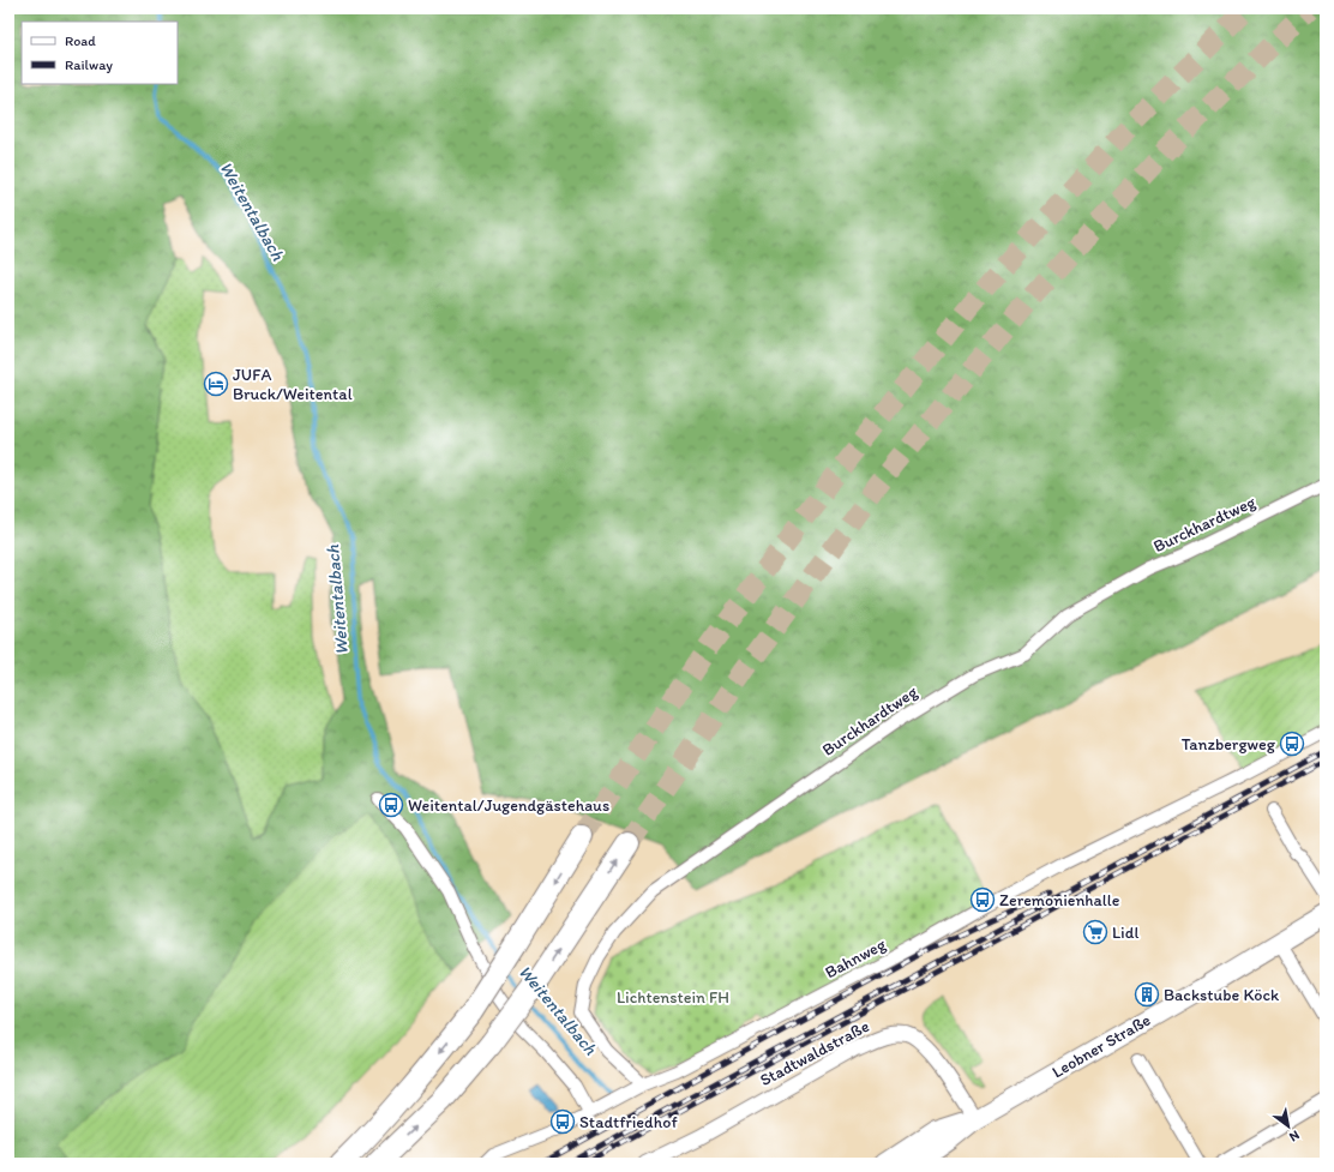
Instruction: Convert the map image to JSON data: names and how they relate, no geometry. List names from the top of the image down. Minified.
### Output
{"streets":{"main road":["Leobner Straße"],"street":["Burckhardtweg","Bahnweg","Stadtwaldstraße"]},"crossings":[["Burckhardtweg","Bahnweg"],["Leobner Straße","Stadtwaldstraße"]],"water":["Weitentalbach"],"parks":["Lichtenstein FH"],"places":{"hotel":["JUFA Bruck/Weitental"],"bus stop":["Tanzbergweg","Weitental/Jugendgästehaus","Zeremonienhalle","Stadtfriedhof"],"supermarket":["Lidl"],"building":["Backstube Köck"]},"legend":["Road","Railway"],"north":"bottom right"}
